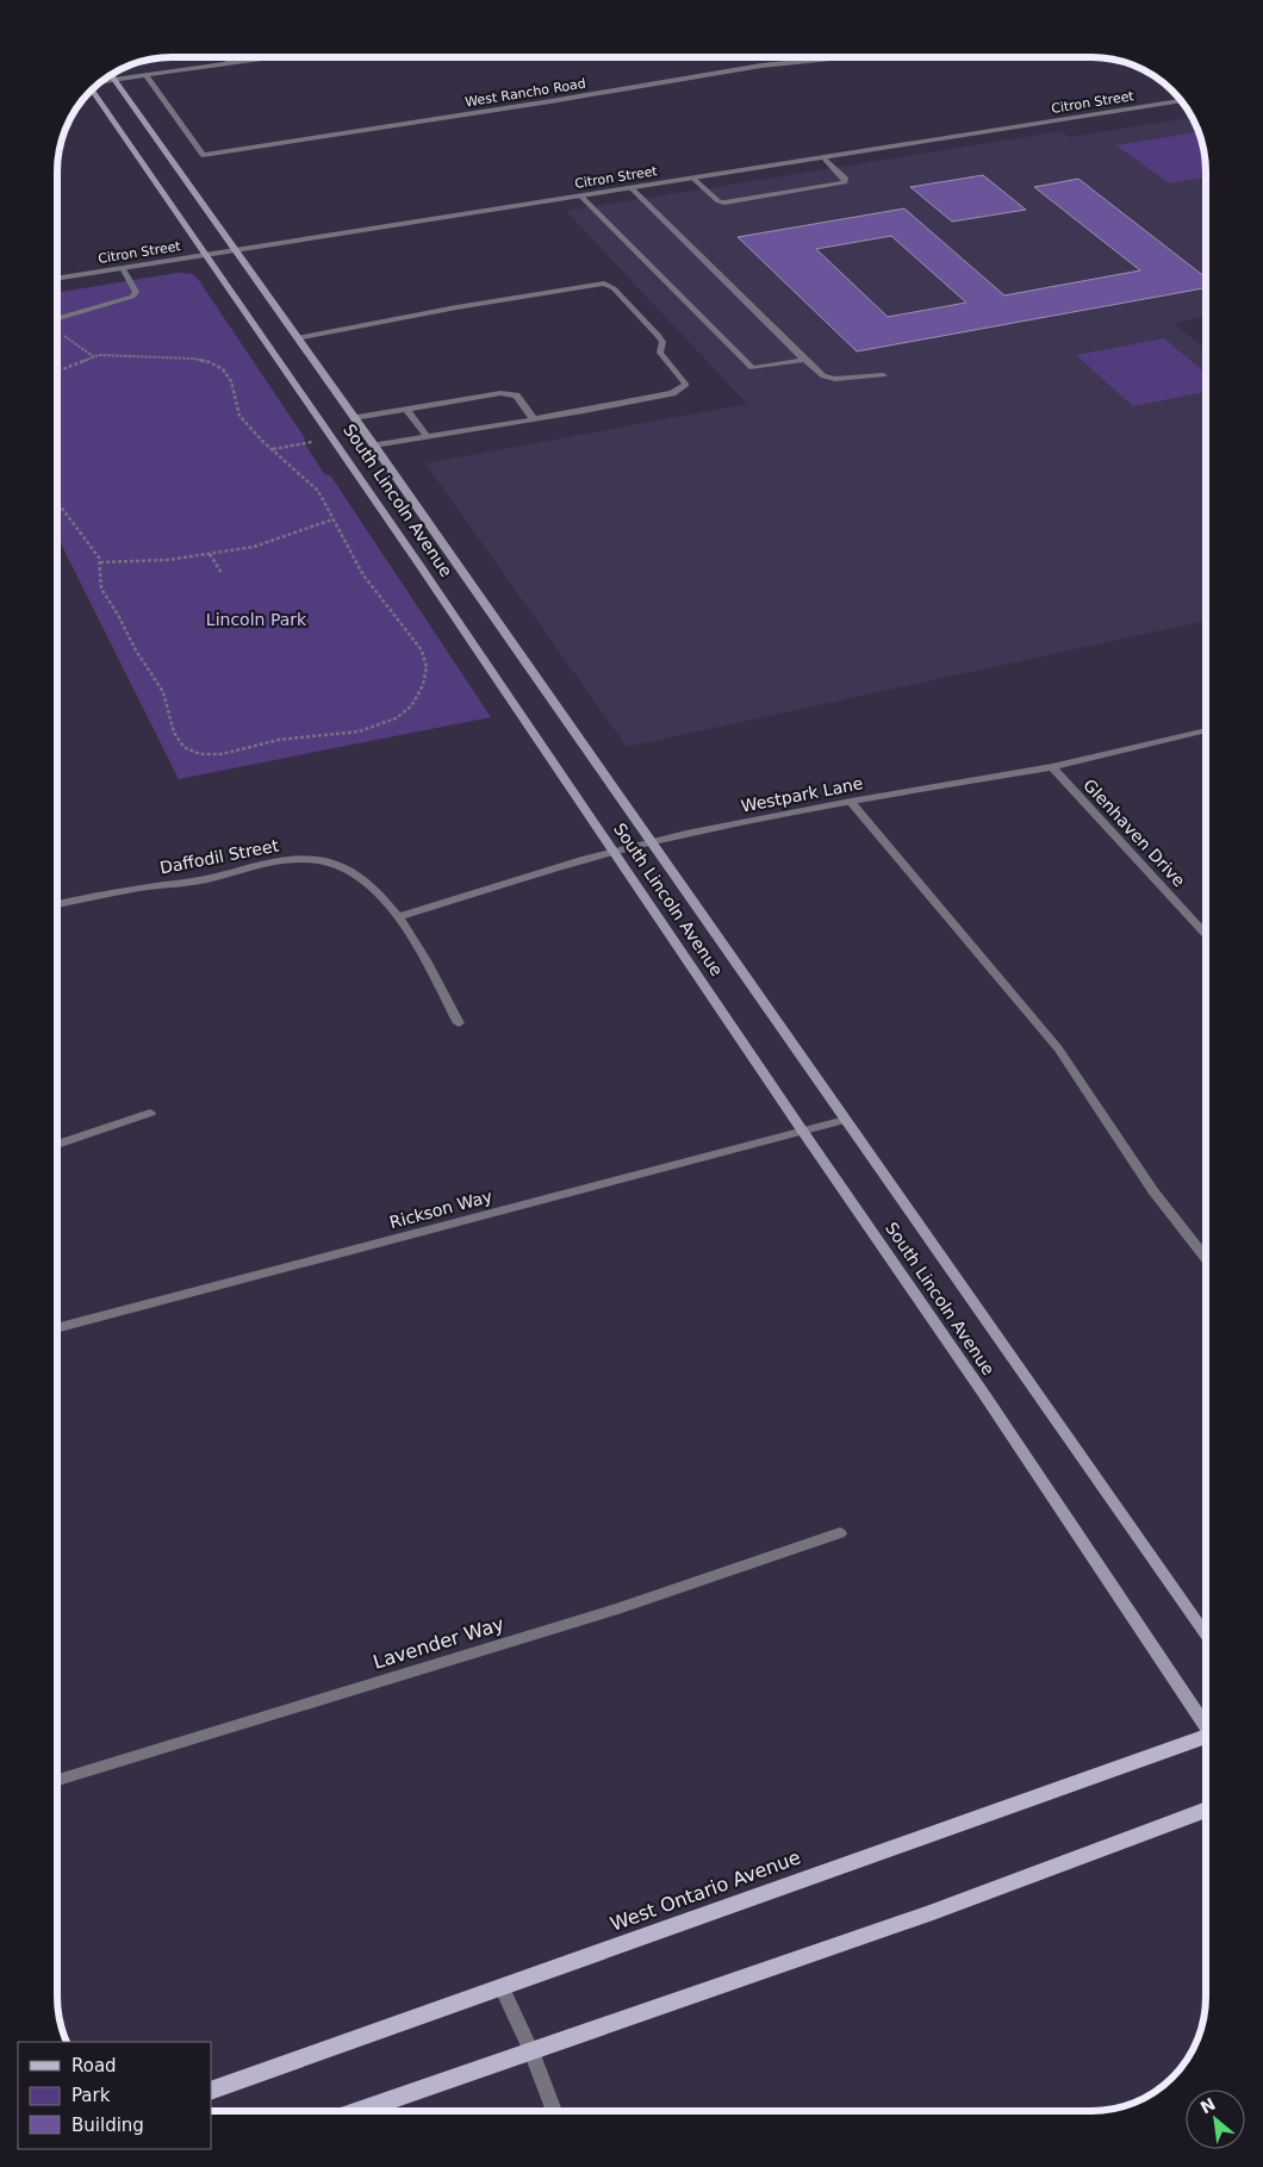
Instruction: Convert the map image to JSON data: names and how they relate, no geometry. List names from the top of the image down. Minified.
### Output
{"streets":{"main road":["South Lincoln Avenue","West Ontario Avenue"],"street":["West Rancho Road","Citron Street","Westpark Lane","Glenhaven Drive","Daffodil Street","Rickson Way","Lavender Way"]},"crossings":[["Citron Street","South Lincoln Avenue"],["South Lincoln Avenue","Westpark Lane"],["South Lincoln Avenue","Rickson Way"],["Westpark Lane","Glenhaven Drive"],["Westpark Lane","Daffodil Street"]],"parks":["Lincoln Park"],"legend":["Road","Park","Building"],"north":"top left"}
